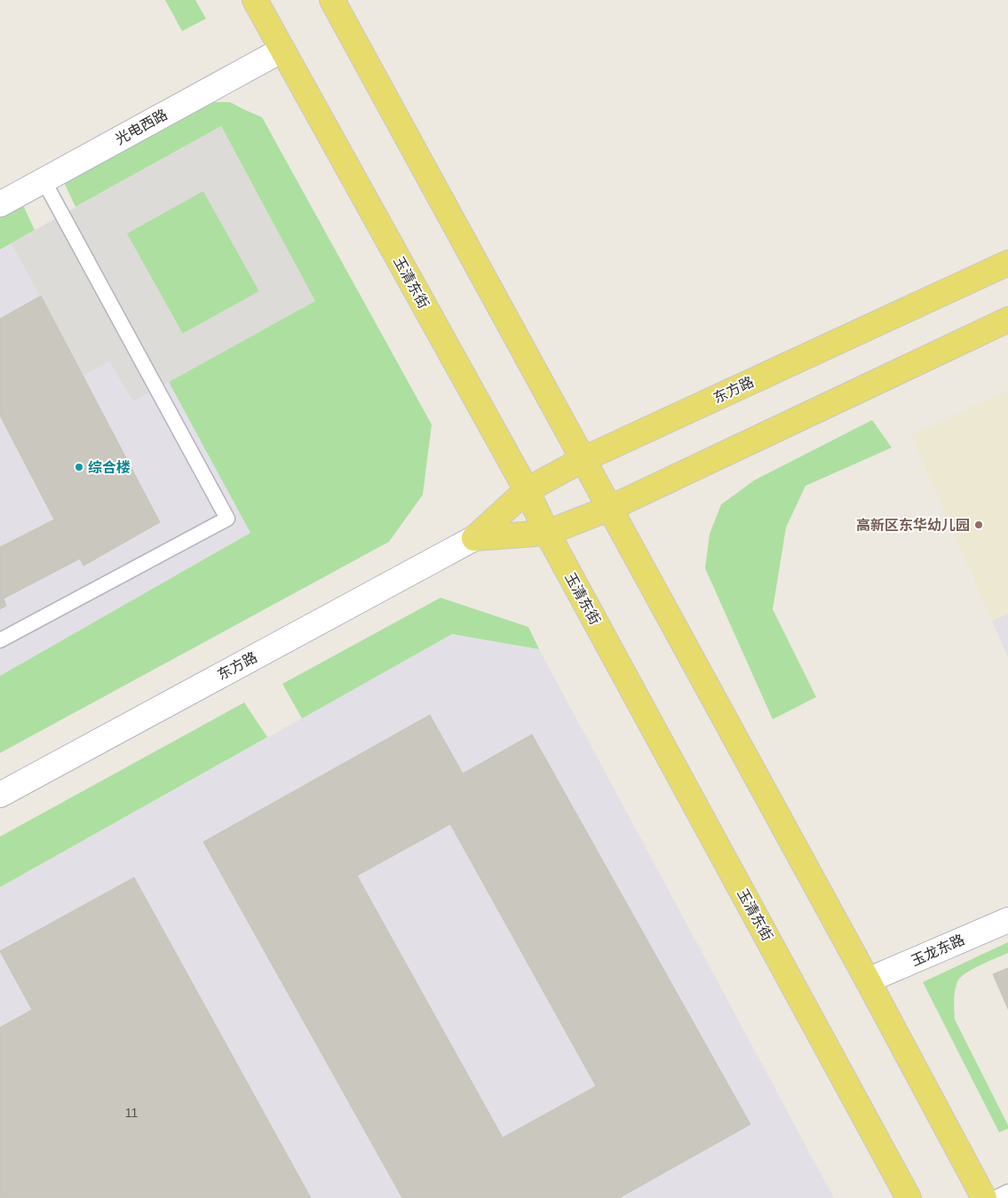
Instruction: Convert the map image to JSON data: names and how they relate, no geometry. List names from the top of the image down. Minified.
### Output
{"streets":{"main road":["玉清东街","东方路"],"street":["光电西路","玉龙东路"]},"crossings":[["光电西路","玉清东街"],["玉清东街","东方路"]],"places":["综合楼","高新区东华幼儿园"],"house_numbers":["11"]}
